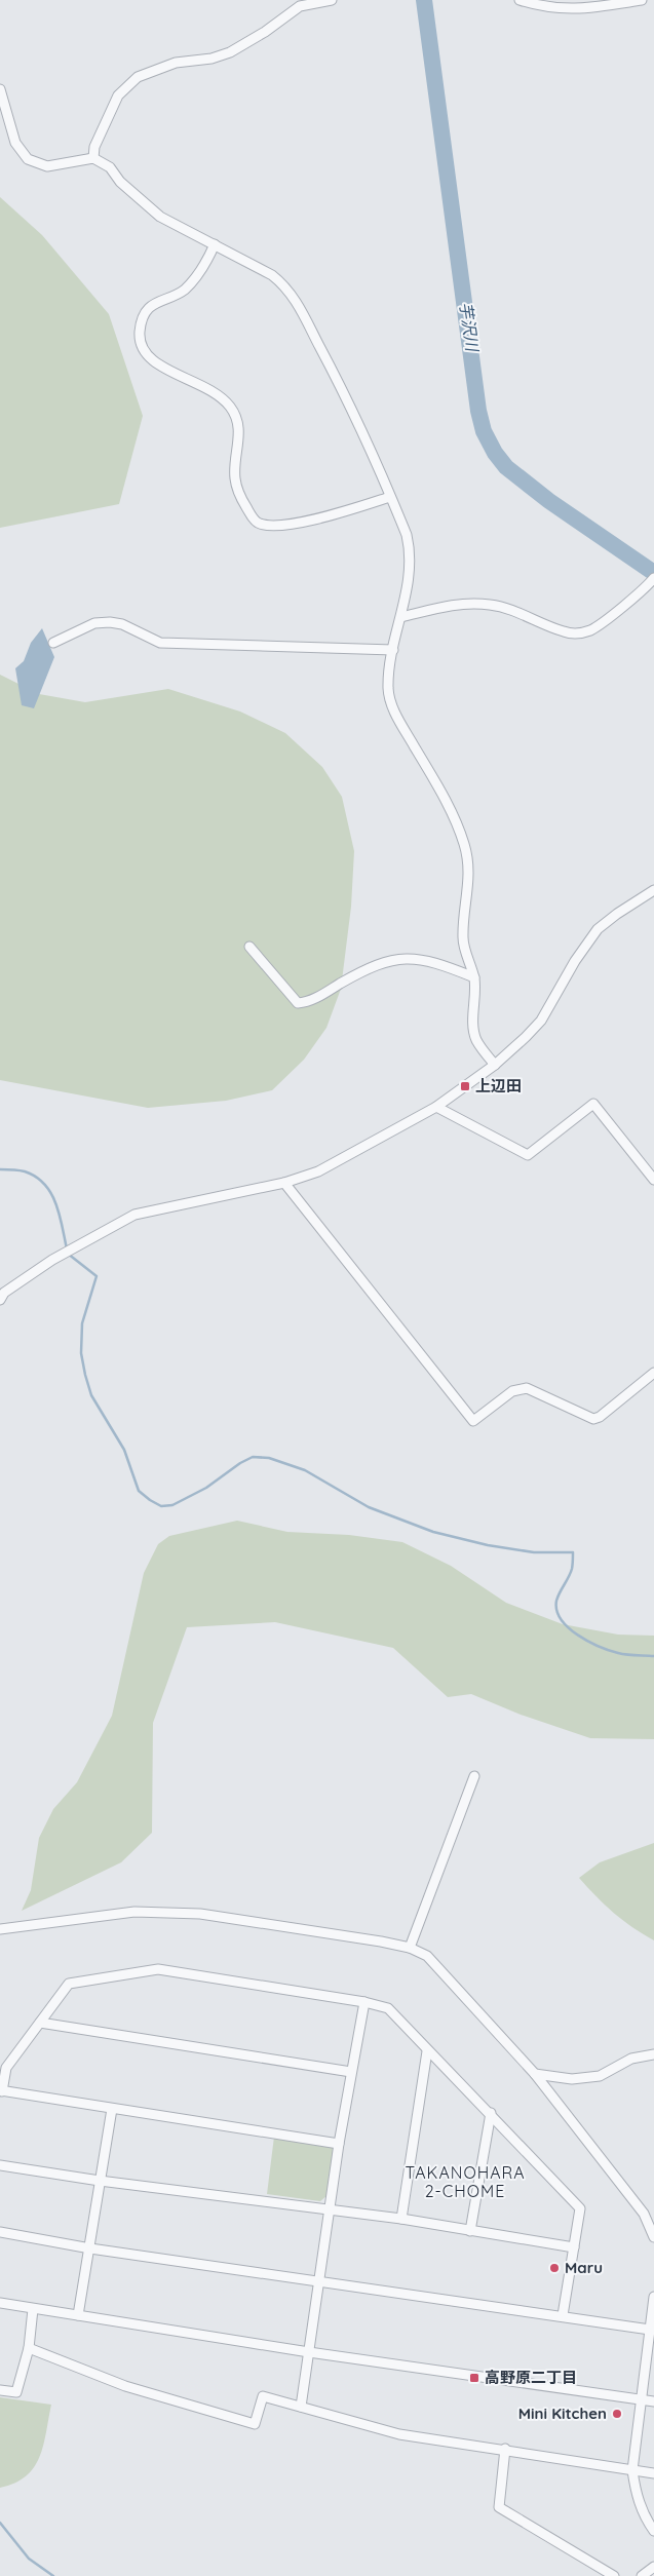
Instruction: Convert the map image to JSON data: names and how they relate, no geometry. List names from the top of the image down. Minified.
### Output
{"districts":["TAKANOHARA 2-CHOME"],"water":["芋沢川"],"places":{"transit":["上辺田","高野原二丁目"],"other":["Maru","Mini Kitchen"]}}
